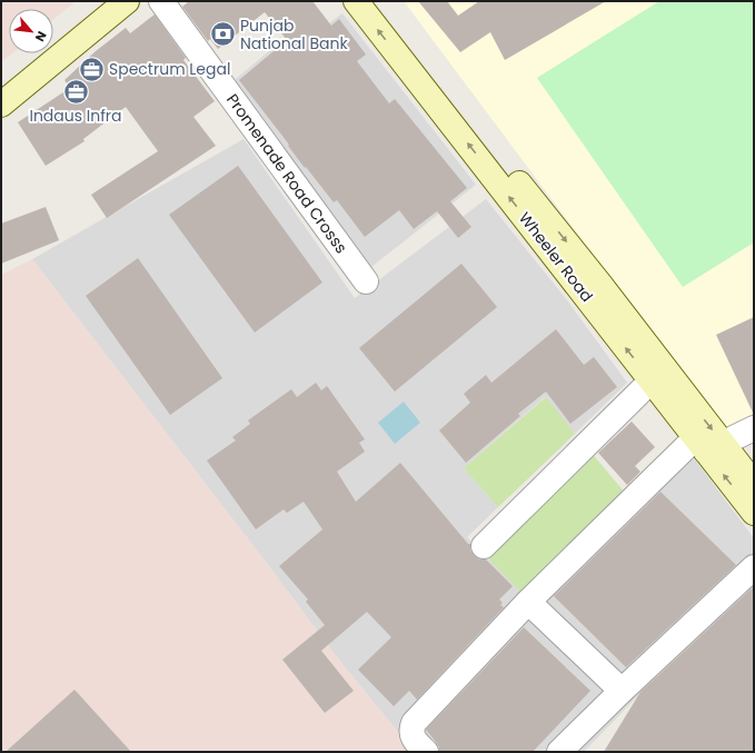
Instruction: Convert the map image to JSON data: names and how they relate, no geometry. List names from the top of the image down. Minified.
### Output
{"streets":{"main road":["Wheeler Road"],"street":["Promenade Road Crosss"]},"places":{"bank":["Punjab National Bank"],"office":["Spectrum Legal","Indaus Infra"]},"north":"bottom right"}
